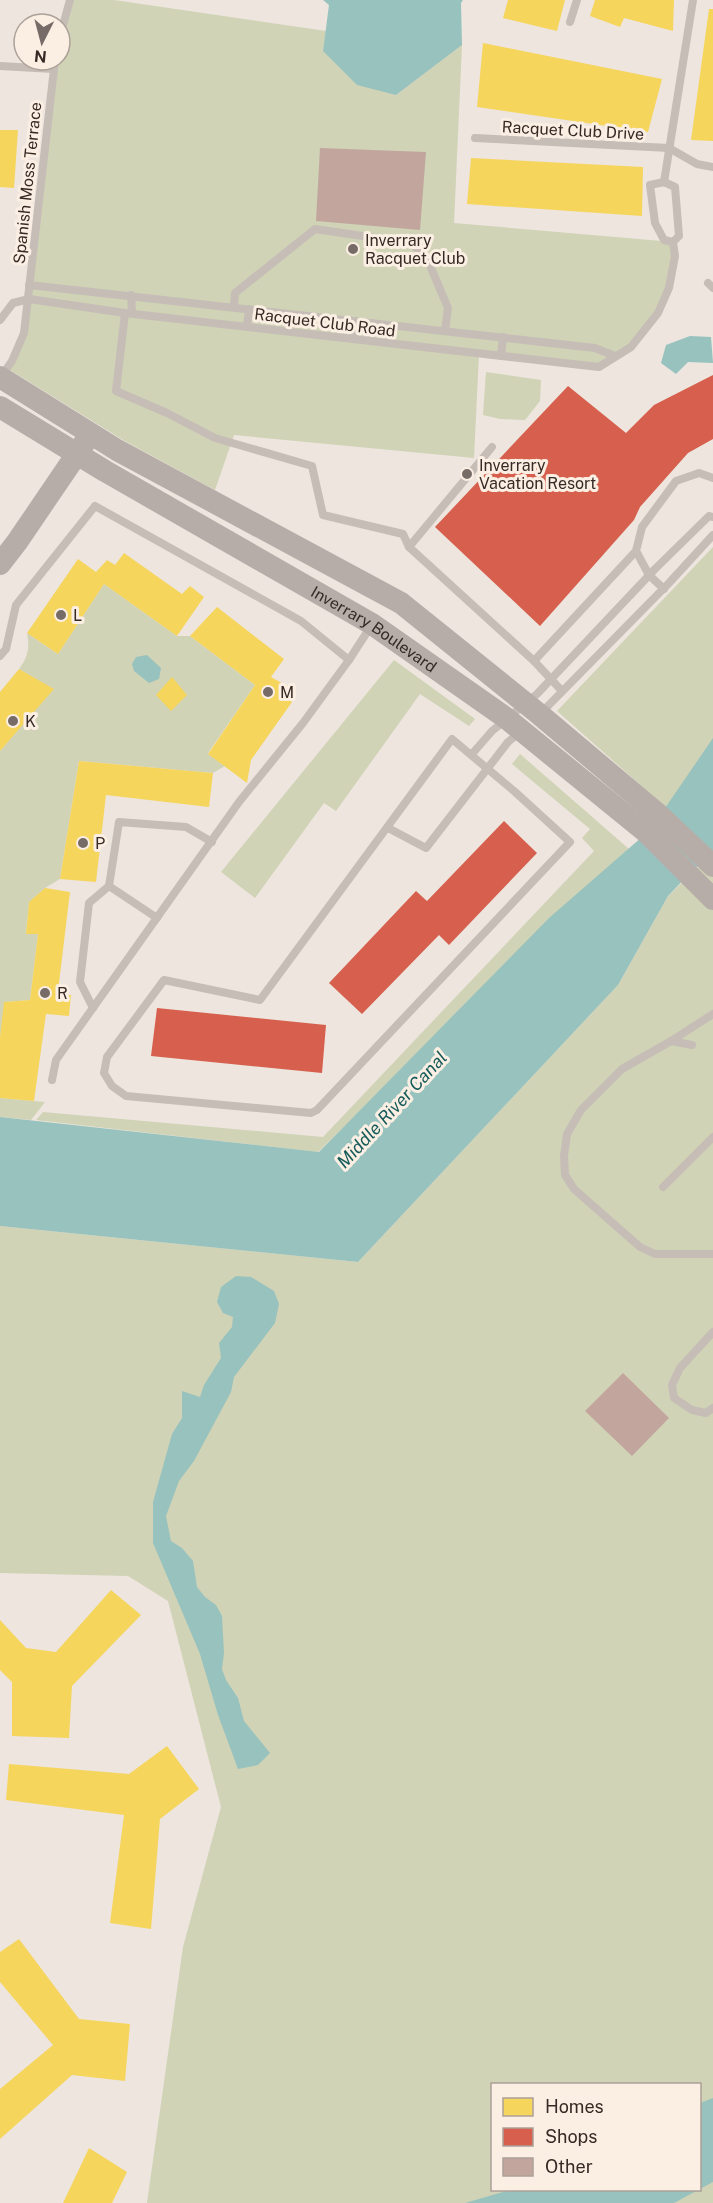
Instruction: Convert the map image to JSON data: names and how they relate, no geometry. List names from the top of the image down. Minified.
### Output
{"streets":{"street":["Inverrary Boulevard"],"lane":["Racquet Club Drive","Spanish Moss Terrace","Racquet Club Road"]},"crossings":[["Spanish Moss Terrace","Racquet Club Road"],["Spanish Moss Terrace","Inverrary Boulevard"]],"water":["Middle River Canal"],"places":["Inverrary Racquet Club","Inverrary Vacation Resort","L","M","K","P","R"],"legend":["Homes","Shops","Other"],"north":"bottom"}
